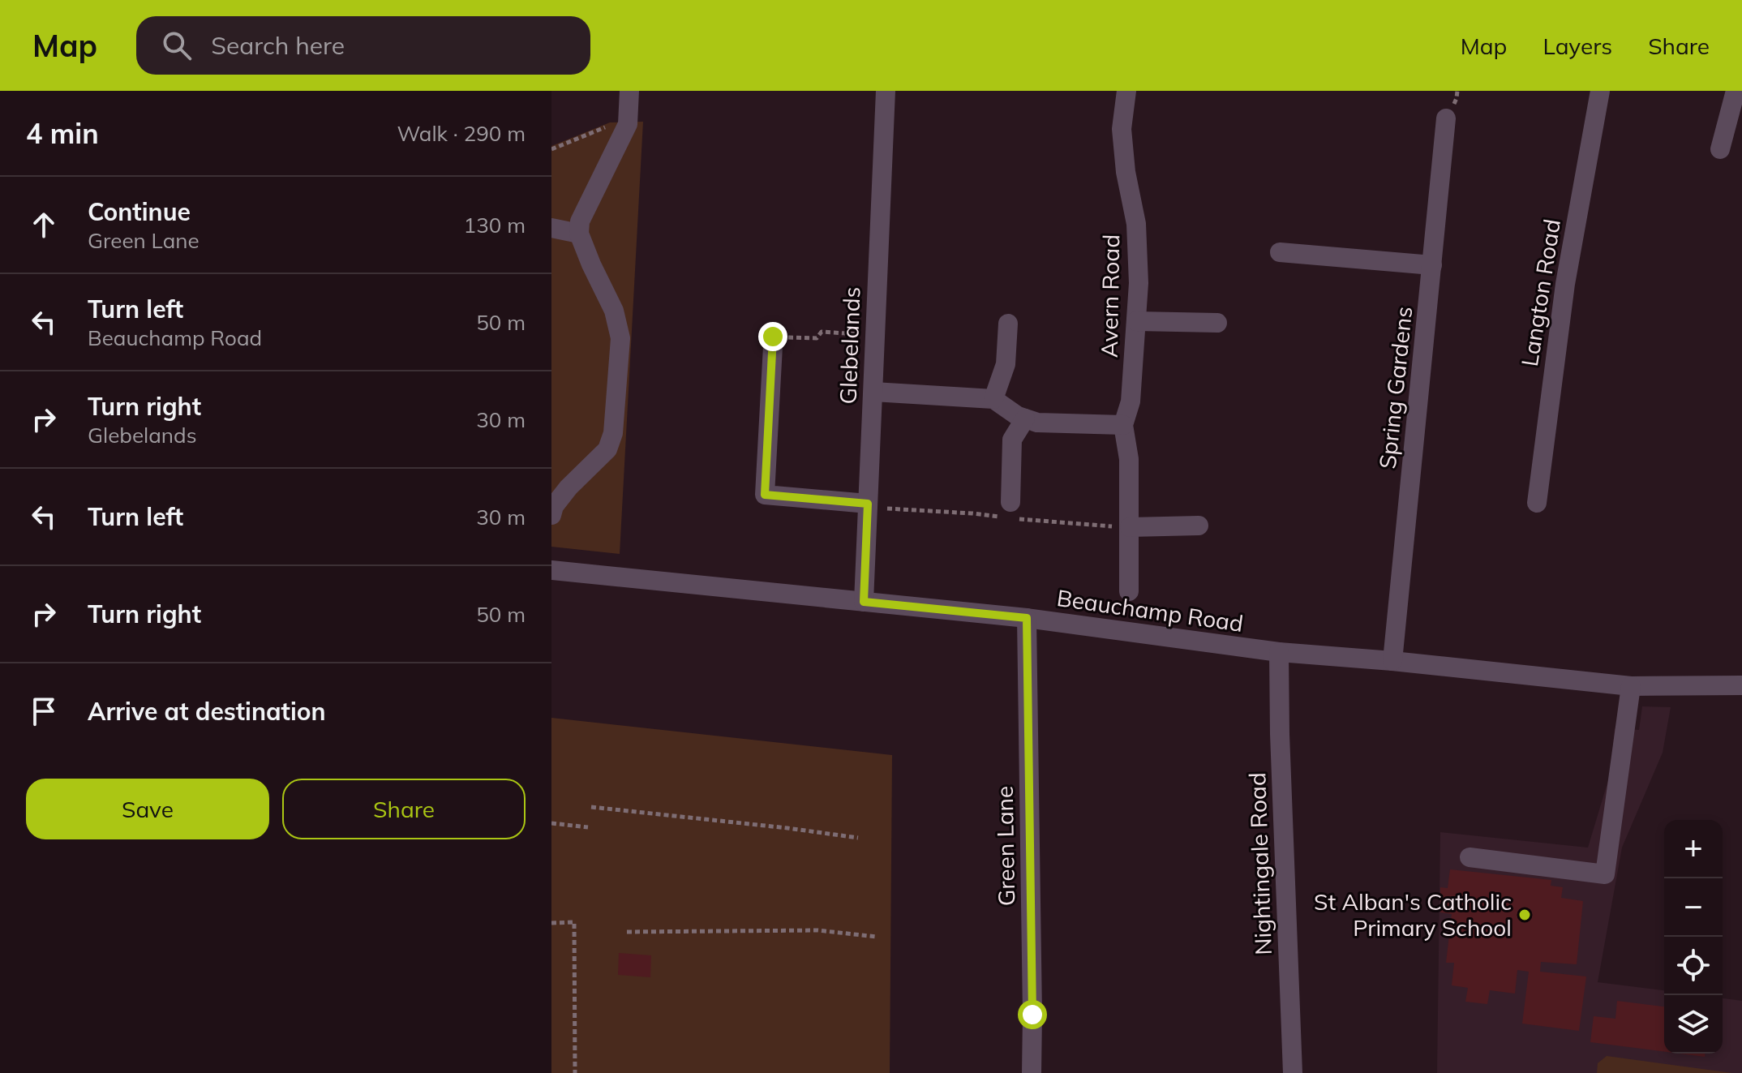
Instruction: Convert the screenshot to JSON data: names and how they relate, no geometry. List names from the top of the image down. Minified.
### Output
{"streets":{"street":["Langton Road","Avern Road","Glebelands","Spring Gardens","Beauchamp Road","Green Lane","Nightingale Road"]},"crossings":[["Glebelands","Beauchamp Road"],["Spring Gardens","Beauchamp Road"],["Beauchamp Road","Green Lane"],["Beauchamp Road","Nightingale Road"]],"places":["St Alban's Catholic Primary School"],"page":{"header":"Map","search":"Search here","nav":["Map","Layers","Share"],"heading":["4 min","Walk · 290 m"],"list":[["Continue","Green Lane","130 m"],["Turn left","Beauchamp Road","50 m"],["Turn right","Glebelands","30 m"],["Turn left","30 m"],["Turn right","50 m"],"Arrive at destination"],"buttons":["Save","Share"],"map_buttons":["+","−"]}}
